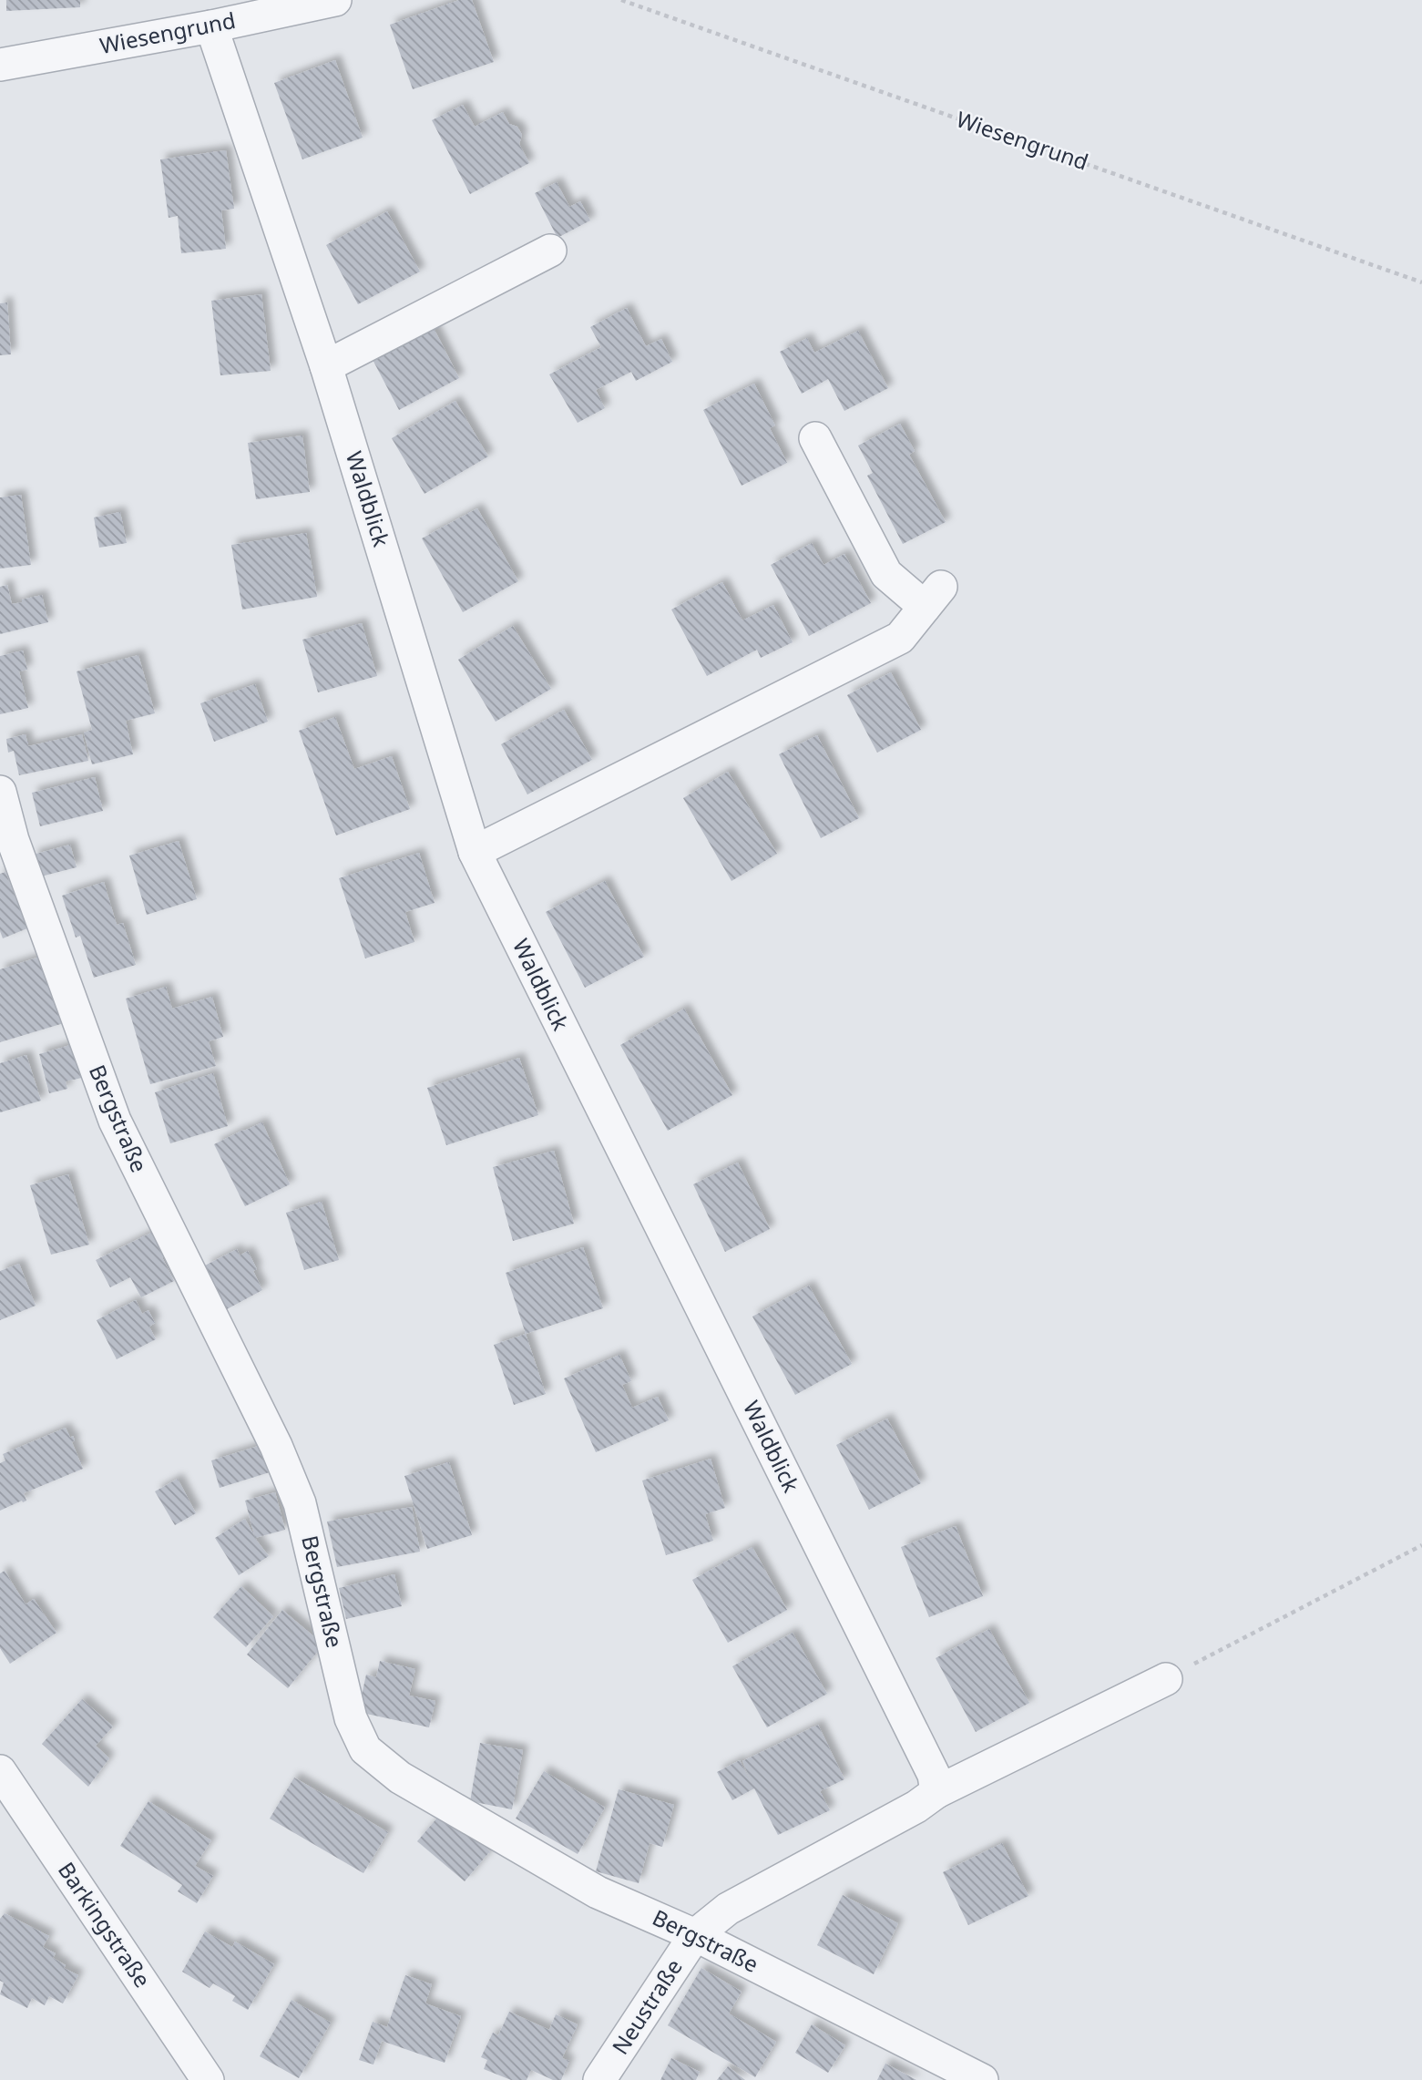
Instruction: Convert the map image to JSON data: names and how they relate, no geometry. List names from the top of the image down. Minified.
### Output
{"streets":{"street":["Wiesengrund","Waldblick","Bergstraße","Barkingstraße","Neustraße"]},"crossings":[["Wiesengrund","Waldblick"],["Bergstraße","Neustraße"]]}
